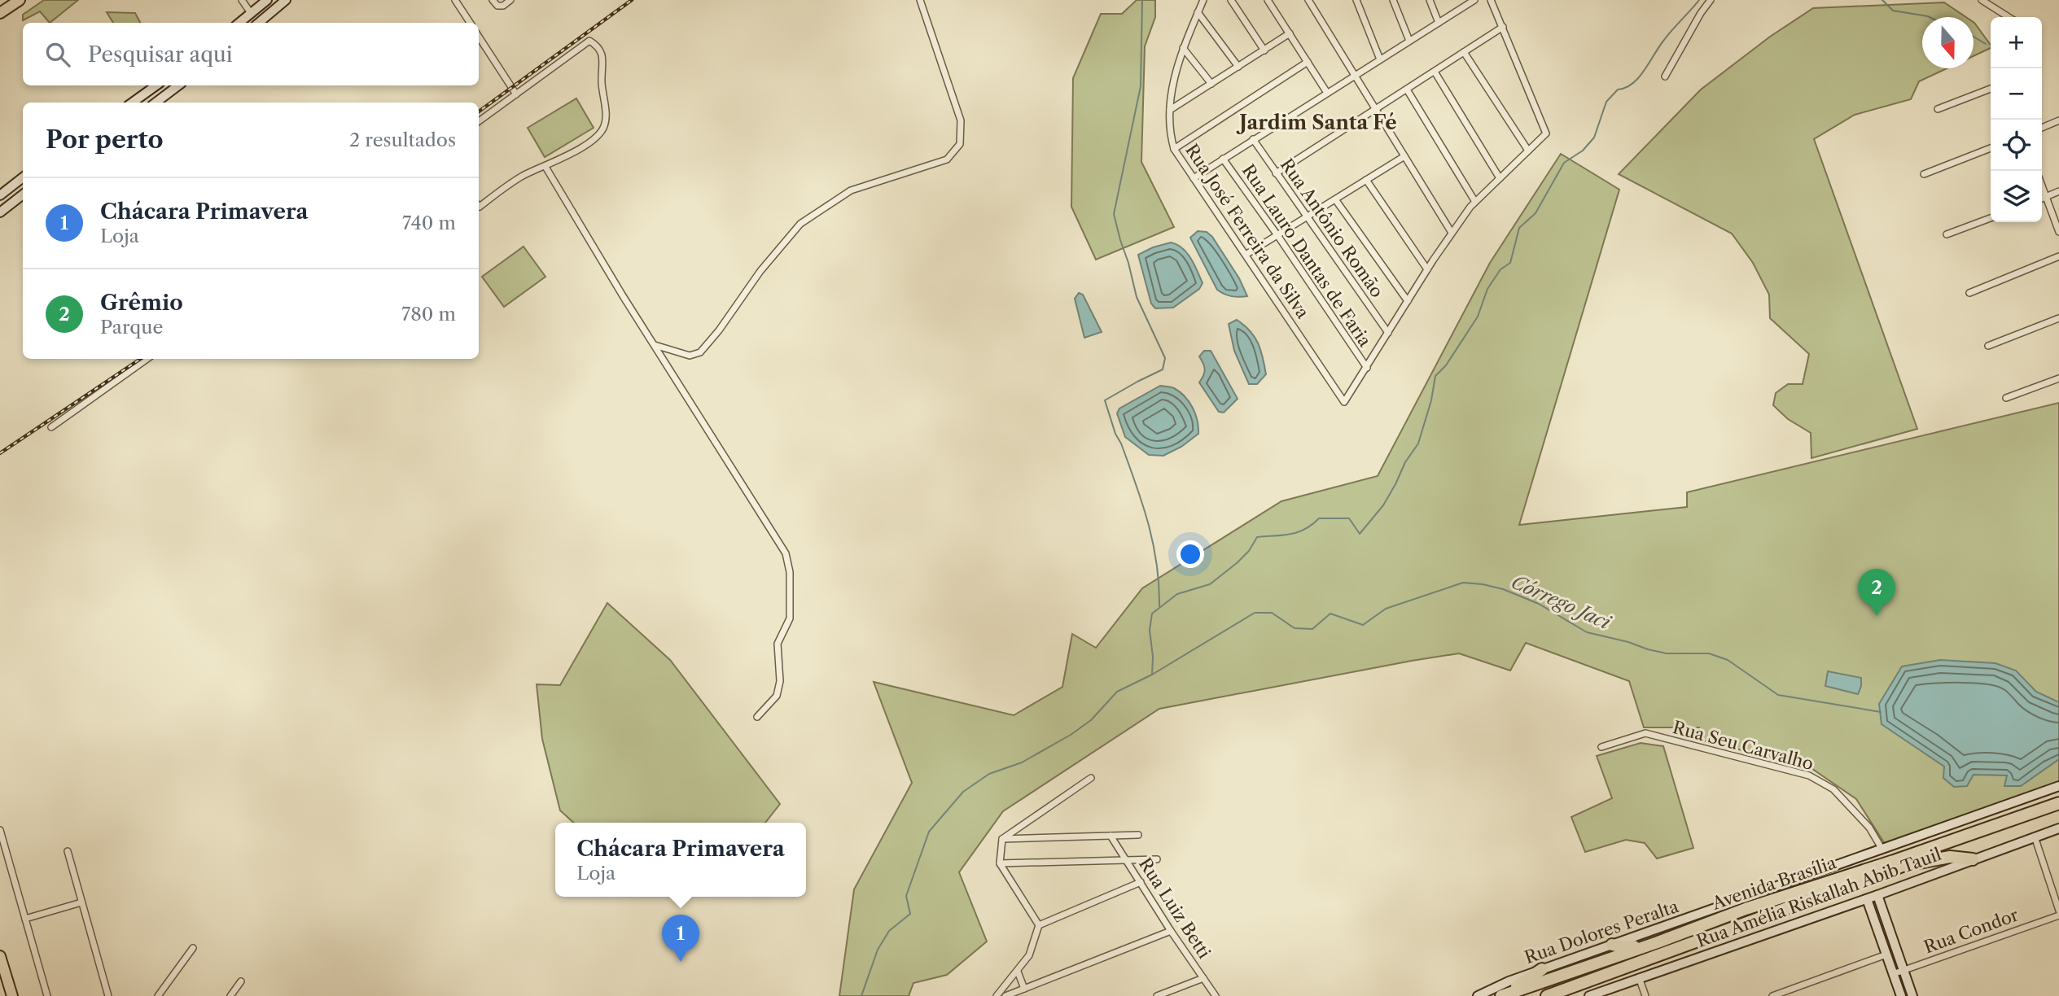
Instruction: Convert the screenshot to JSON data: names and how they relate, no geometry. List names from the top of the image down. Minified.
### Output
{"streets":{"highway":["Avenida Brasília"],"street":["Rua Antônio Romão","Rua José Ferreira da Silva","Rua Lauro Dantas de Faria","Rua Seu Carvalho","Rua Amélia Riskallah Abib Tauil","Rua Luiz Betti","Rua Condor","Rua Dolores Peralta"]},"crossings":[["Rua José Ferreira da Silva","Rua Lauro Dantas de Faria"],["Rua Seu Carvalho","Rua Dolores Peralta"]],"districts":["Jardim Santa Fé"],"water":["Córrego Jaci"],"north":"bottom","page":{"map_buttons":["+","−"],"search":"Pesquisar aqui","heading":["Por perto","2 resultados"],"list":[{"mark":"1","name":"Chácara Primavera","note":"Loja","value":"740 m"},{"mark":"2","name":"Grêmio","note":"Parque","value":"780 m"}],"pins":["2","1"],"popup":["Chácara Primavera","Loja"]}}
